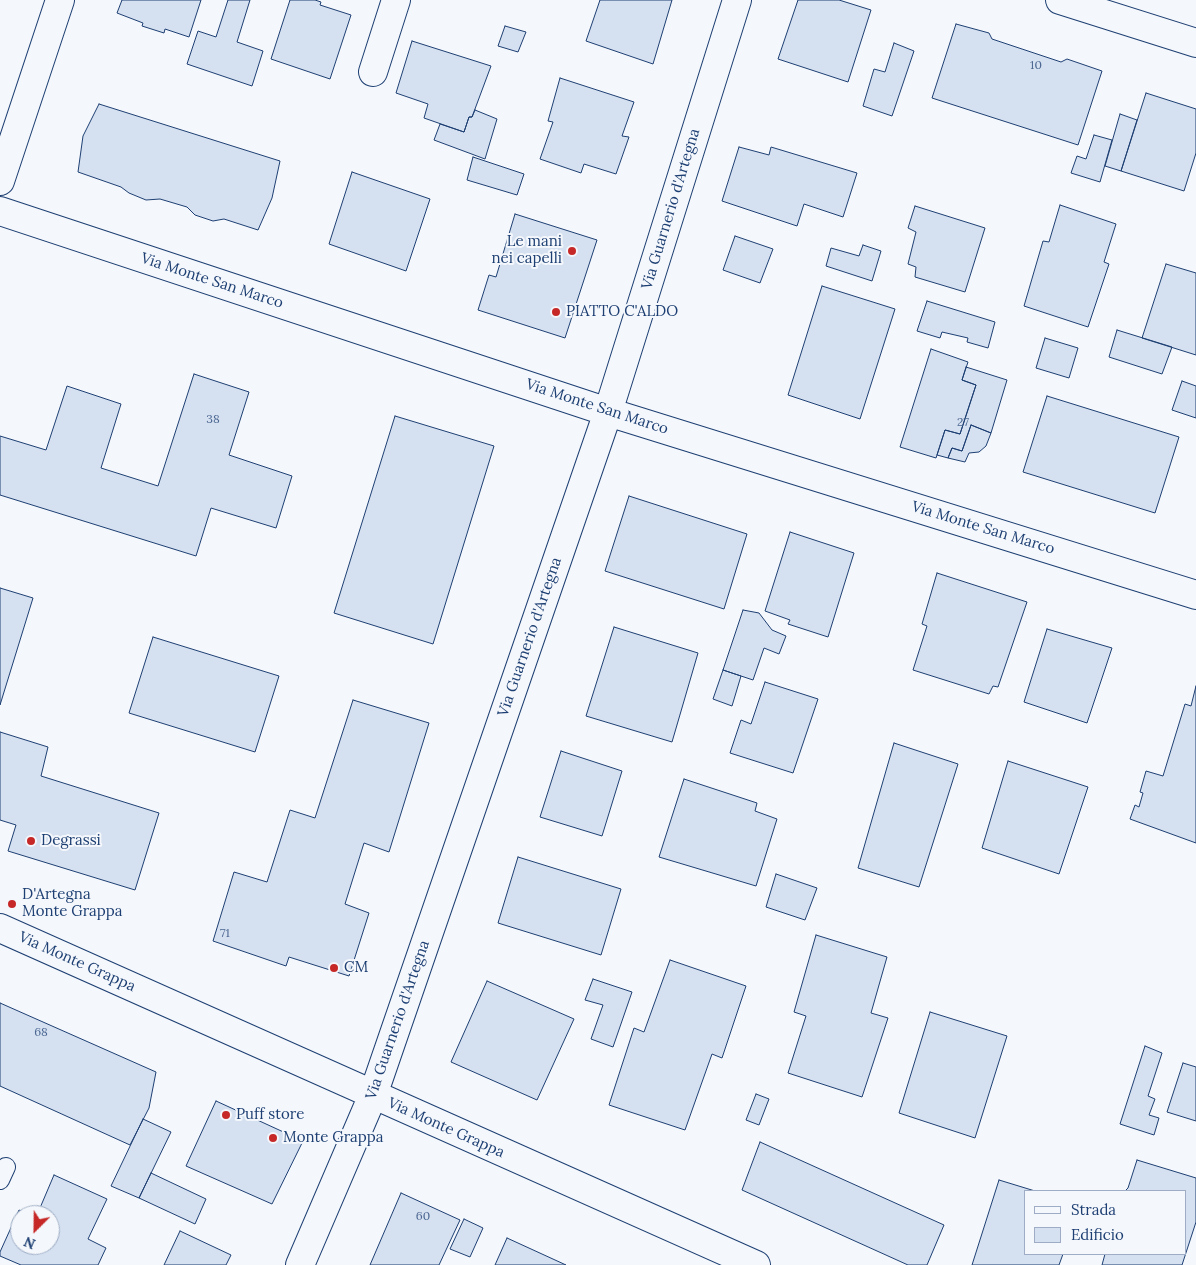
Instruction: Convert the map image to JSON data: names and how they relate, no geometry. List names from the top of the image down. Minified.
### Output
{"streets":{"street":["Via Guarnerio d'Artegna","Via Monte San Marco","Via Monte Grappa"]},"crossings":[["Via Guarnerio d'Artegna","Via Monte San Marco"],["Via Guarnerio d'Artegna","Via Monte Grappa"]],"places":["Le mani nei capelli","PIATTO C'ALDO","Degrassi","D'Artegna Monte Grappa","CM","Puff store","Monte Grappa"],"house_numbers":["10","38","27","71","68","60"],"legend":["Strada","Edificio"],"north":"bottom left"}
